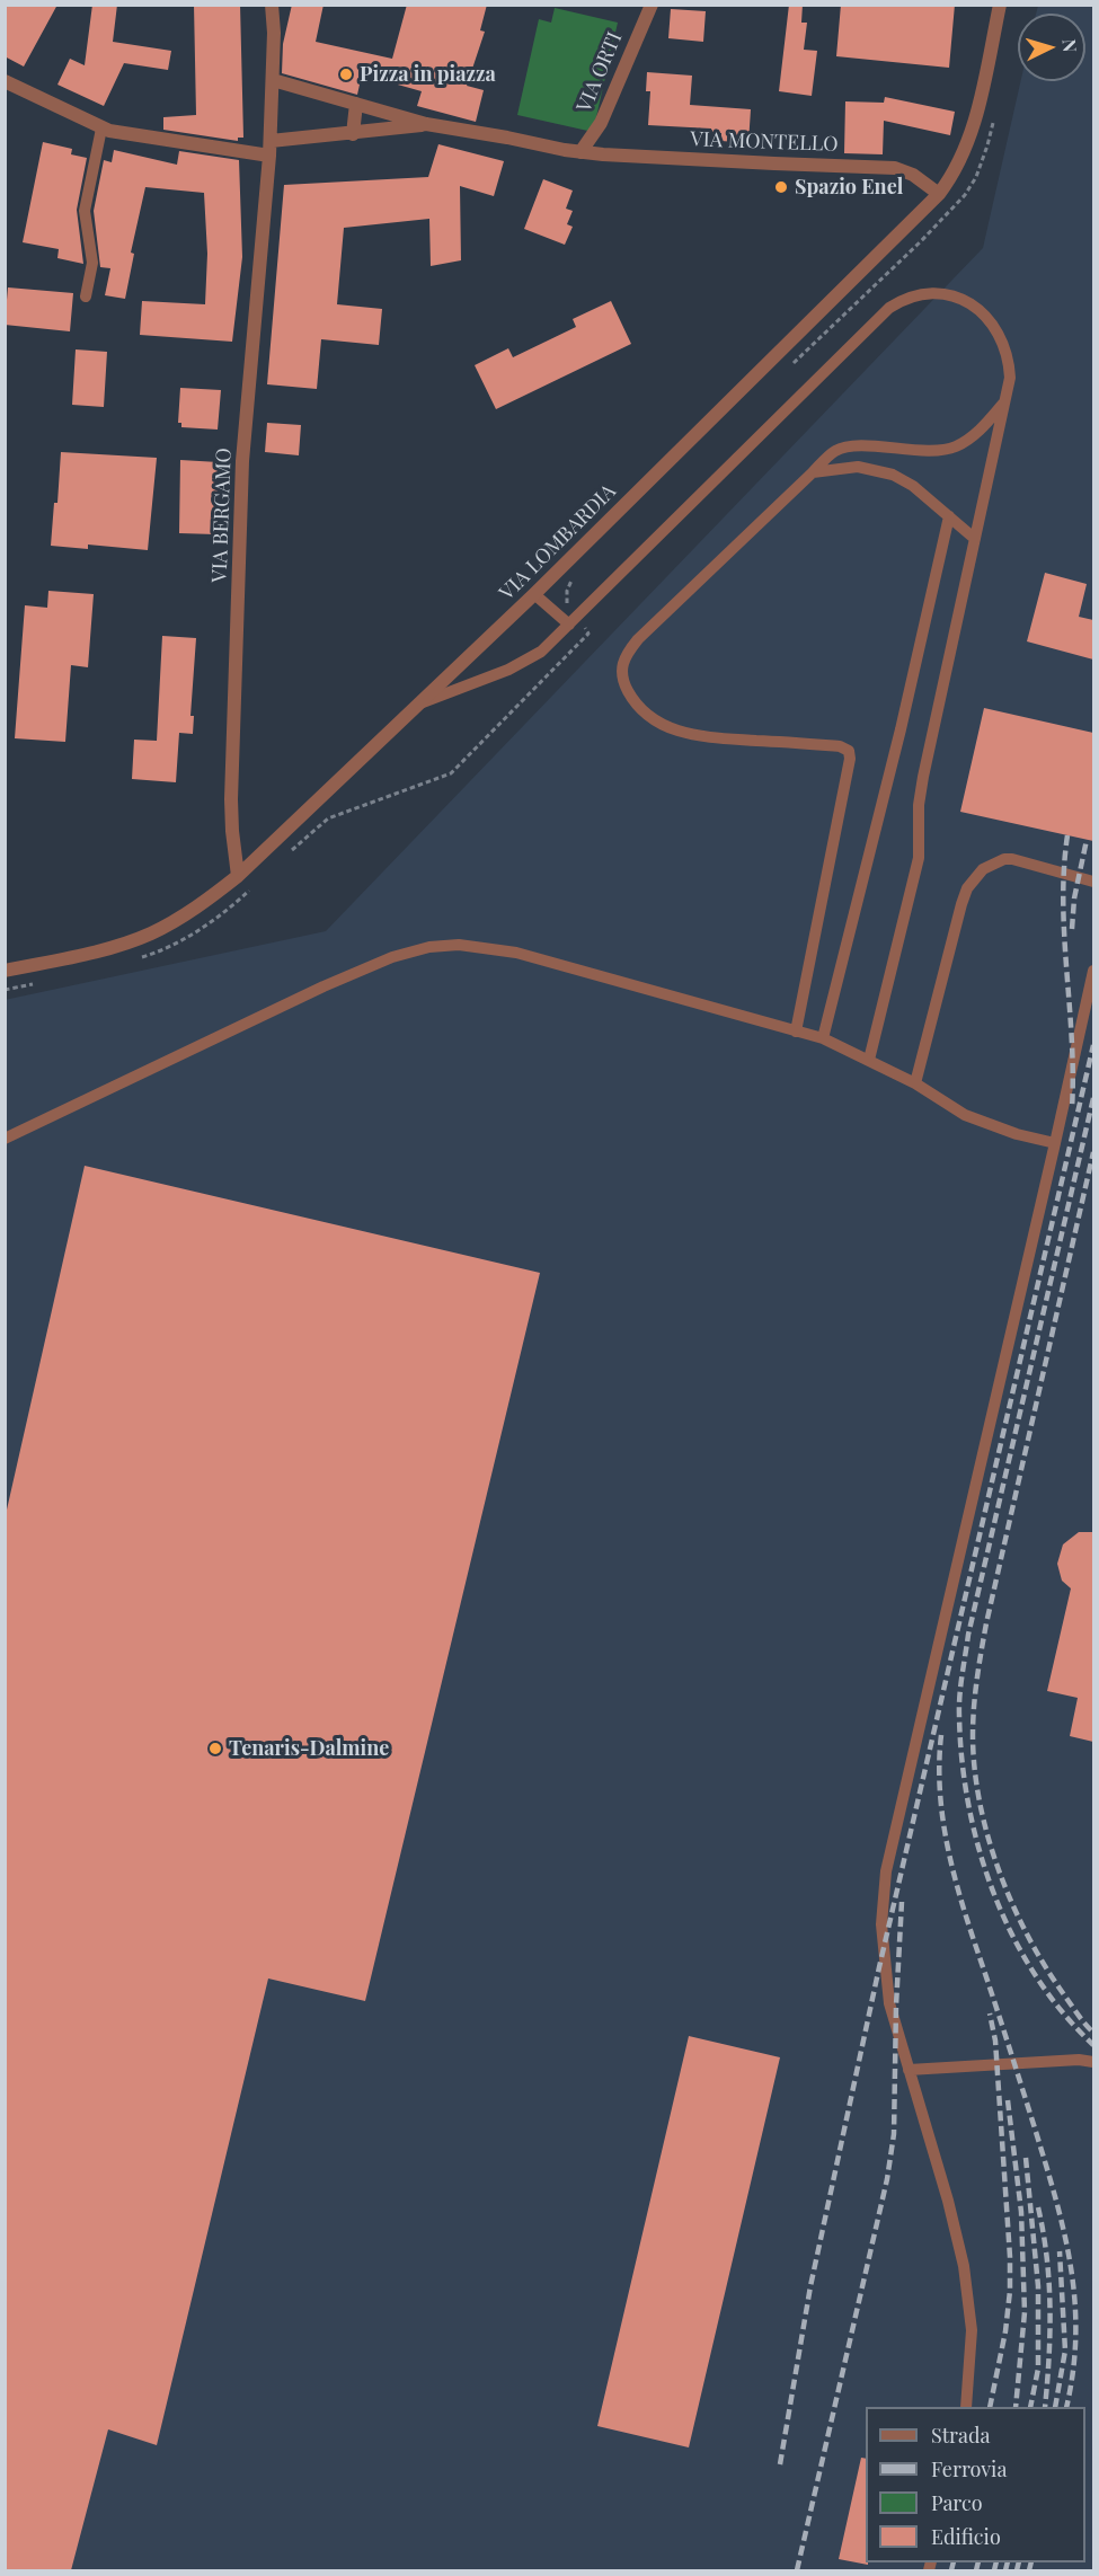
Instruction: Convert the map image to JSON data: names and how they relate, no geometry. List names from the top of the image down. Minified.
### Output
{"streets":{"street":["VIA ORTI","VIA MONTELLO","VIA BERGAMO","VIA LOMBARDIA"]},"crossings":[["VIA ORTI","VIA MONTELLO"],["VIA MONTELLO","VIA LOMBARDIA"],["VIA BERGAMO","VIA LOMBARDIA"]],"places":["Pizza in piazza","Spazio Enel","Tenaris-Dalmine"],"legend":["Strada","Ferrovia","Parco","Edificio"],"north":"right"}
